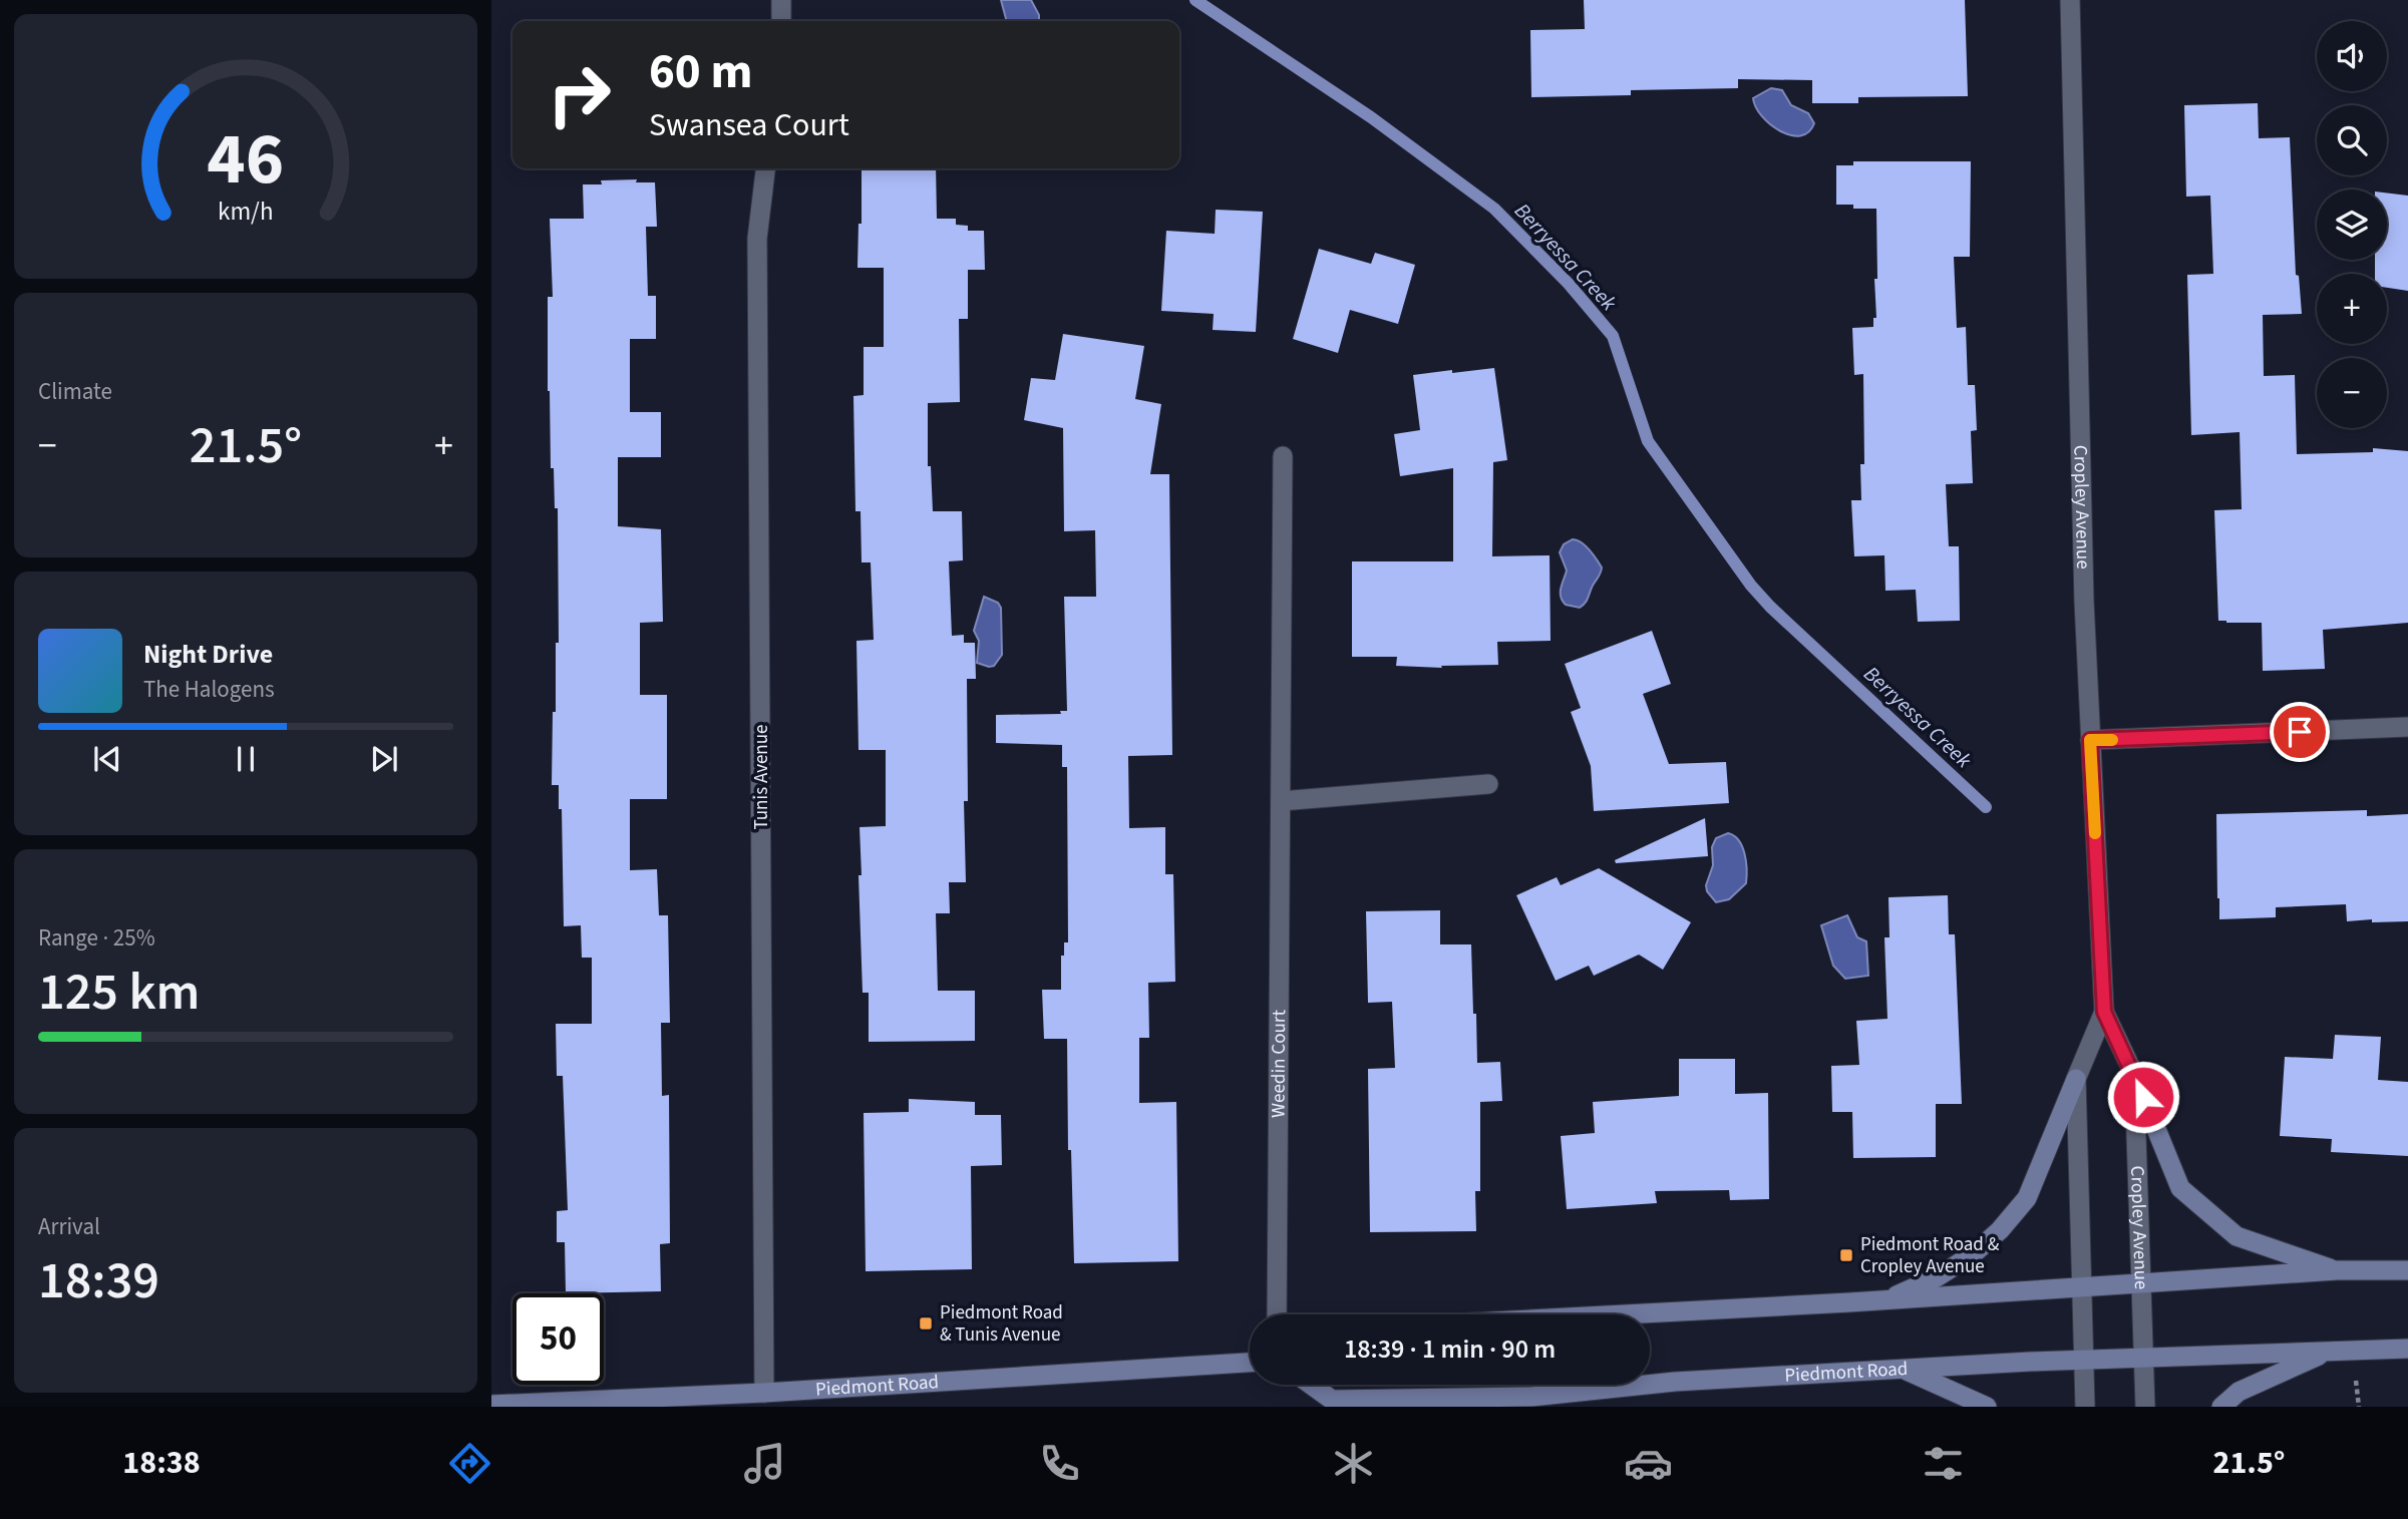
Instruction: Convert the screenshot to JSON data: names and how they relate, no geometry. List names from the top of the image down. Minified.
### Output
{"streets":{"main road":["Piedmont Road"],"street":["Cropley Avenue","Tunis Avenue","Weedin Court"]},"crossings":[["Cropley Avenue","Piedmont Road"],["Tunis Avenue","Piedmont Road"]],"water":["Berryessa Creek"],"places":{"transit":["Piedmont Road & Cropley Avenue","Piedmont Road & Tunis Avenue"]},"page":{"map_buttons":["+","−"],"turn":["60 m","Swansea Court"],"tile":["Climate",["Range · 25%","125 km"],["Arrival","18:39"]],"heat":["−","21.5°","+"],"song":["Night Drive","The Halogens"],"limit":"50","trip":"18:39 · 1 min · 90 m","tabs":["18:38","21.5°"],"gauge":["46","km/h"]}}
